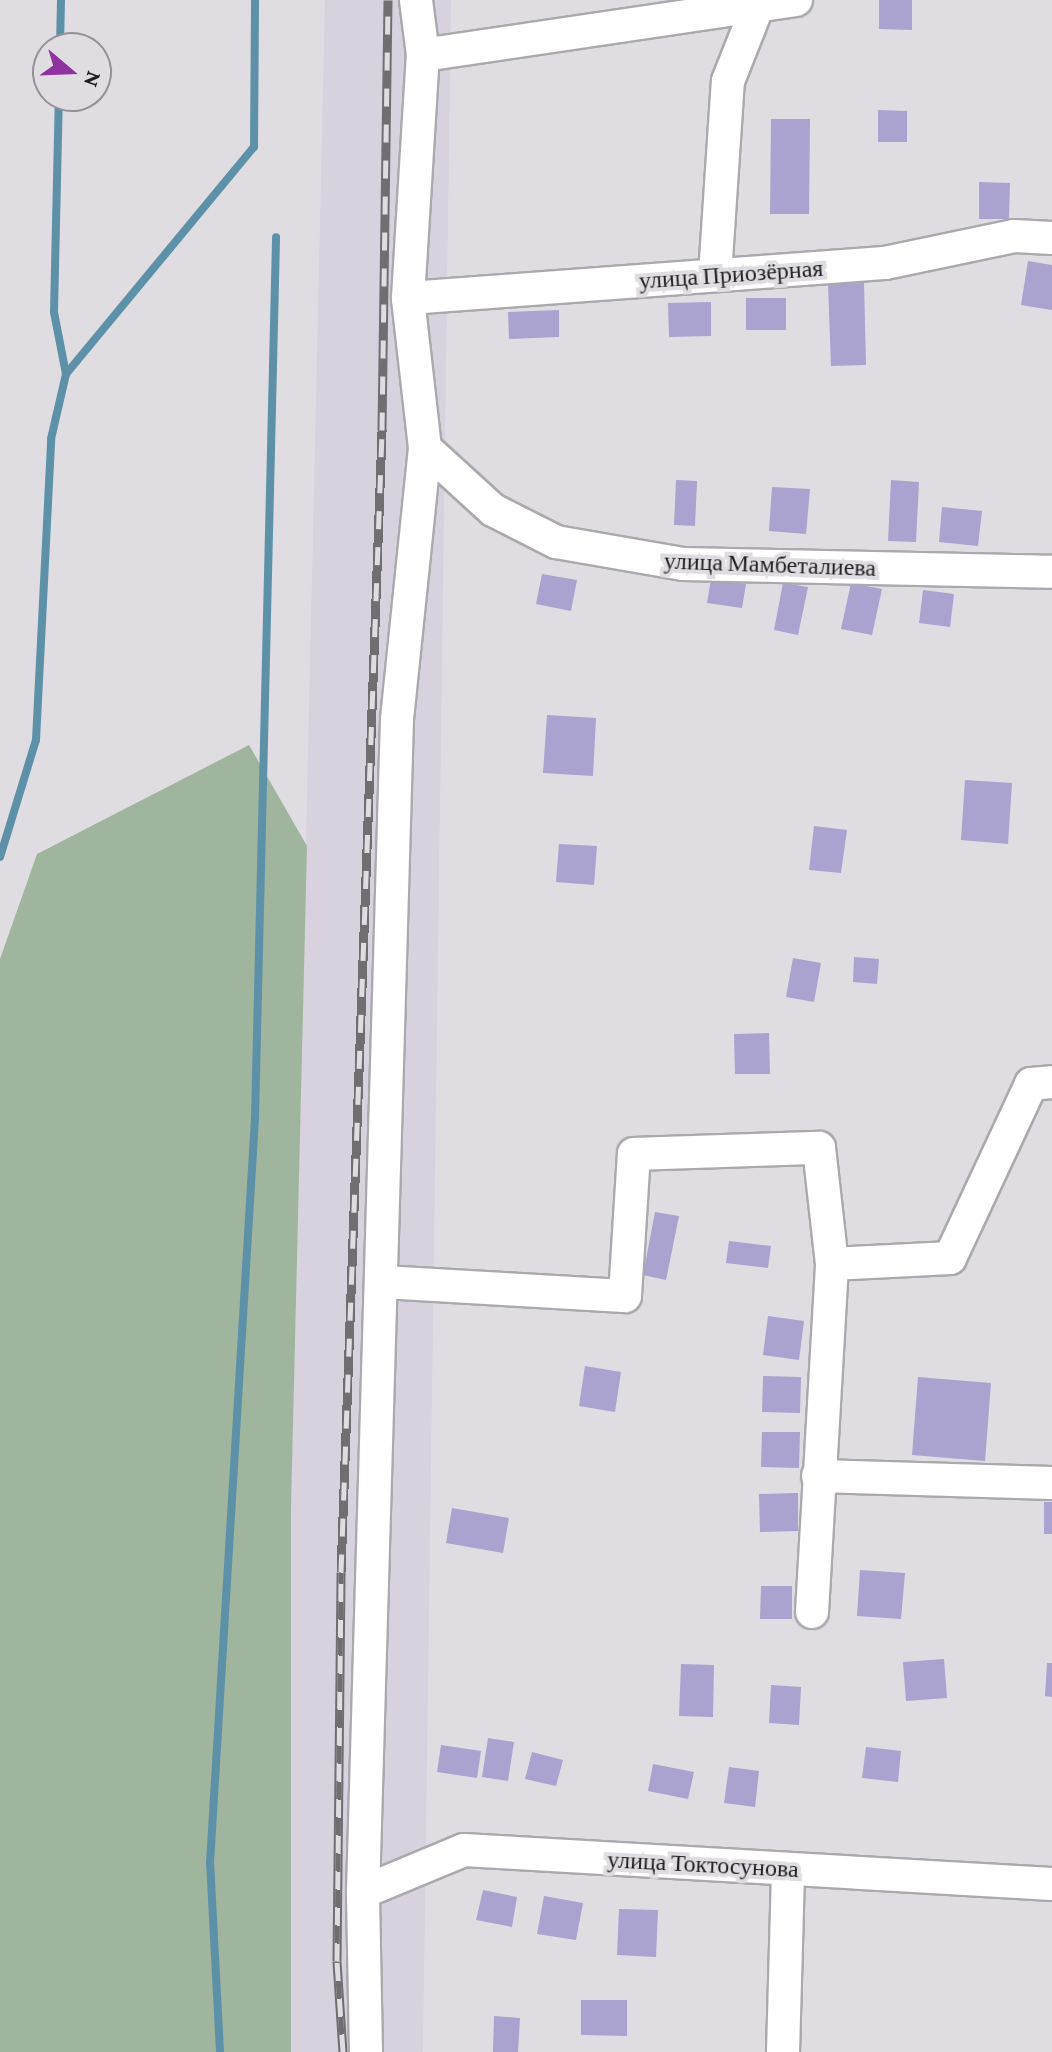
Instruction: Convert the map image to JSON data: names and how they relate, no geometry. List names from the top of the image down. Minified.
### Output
{"streets":{"street":["улица Приозёрная","улица Мамбеталиева","улица Токтосунова"]},"north":"right"}
